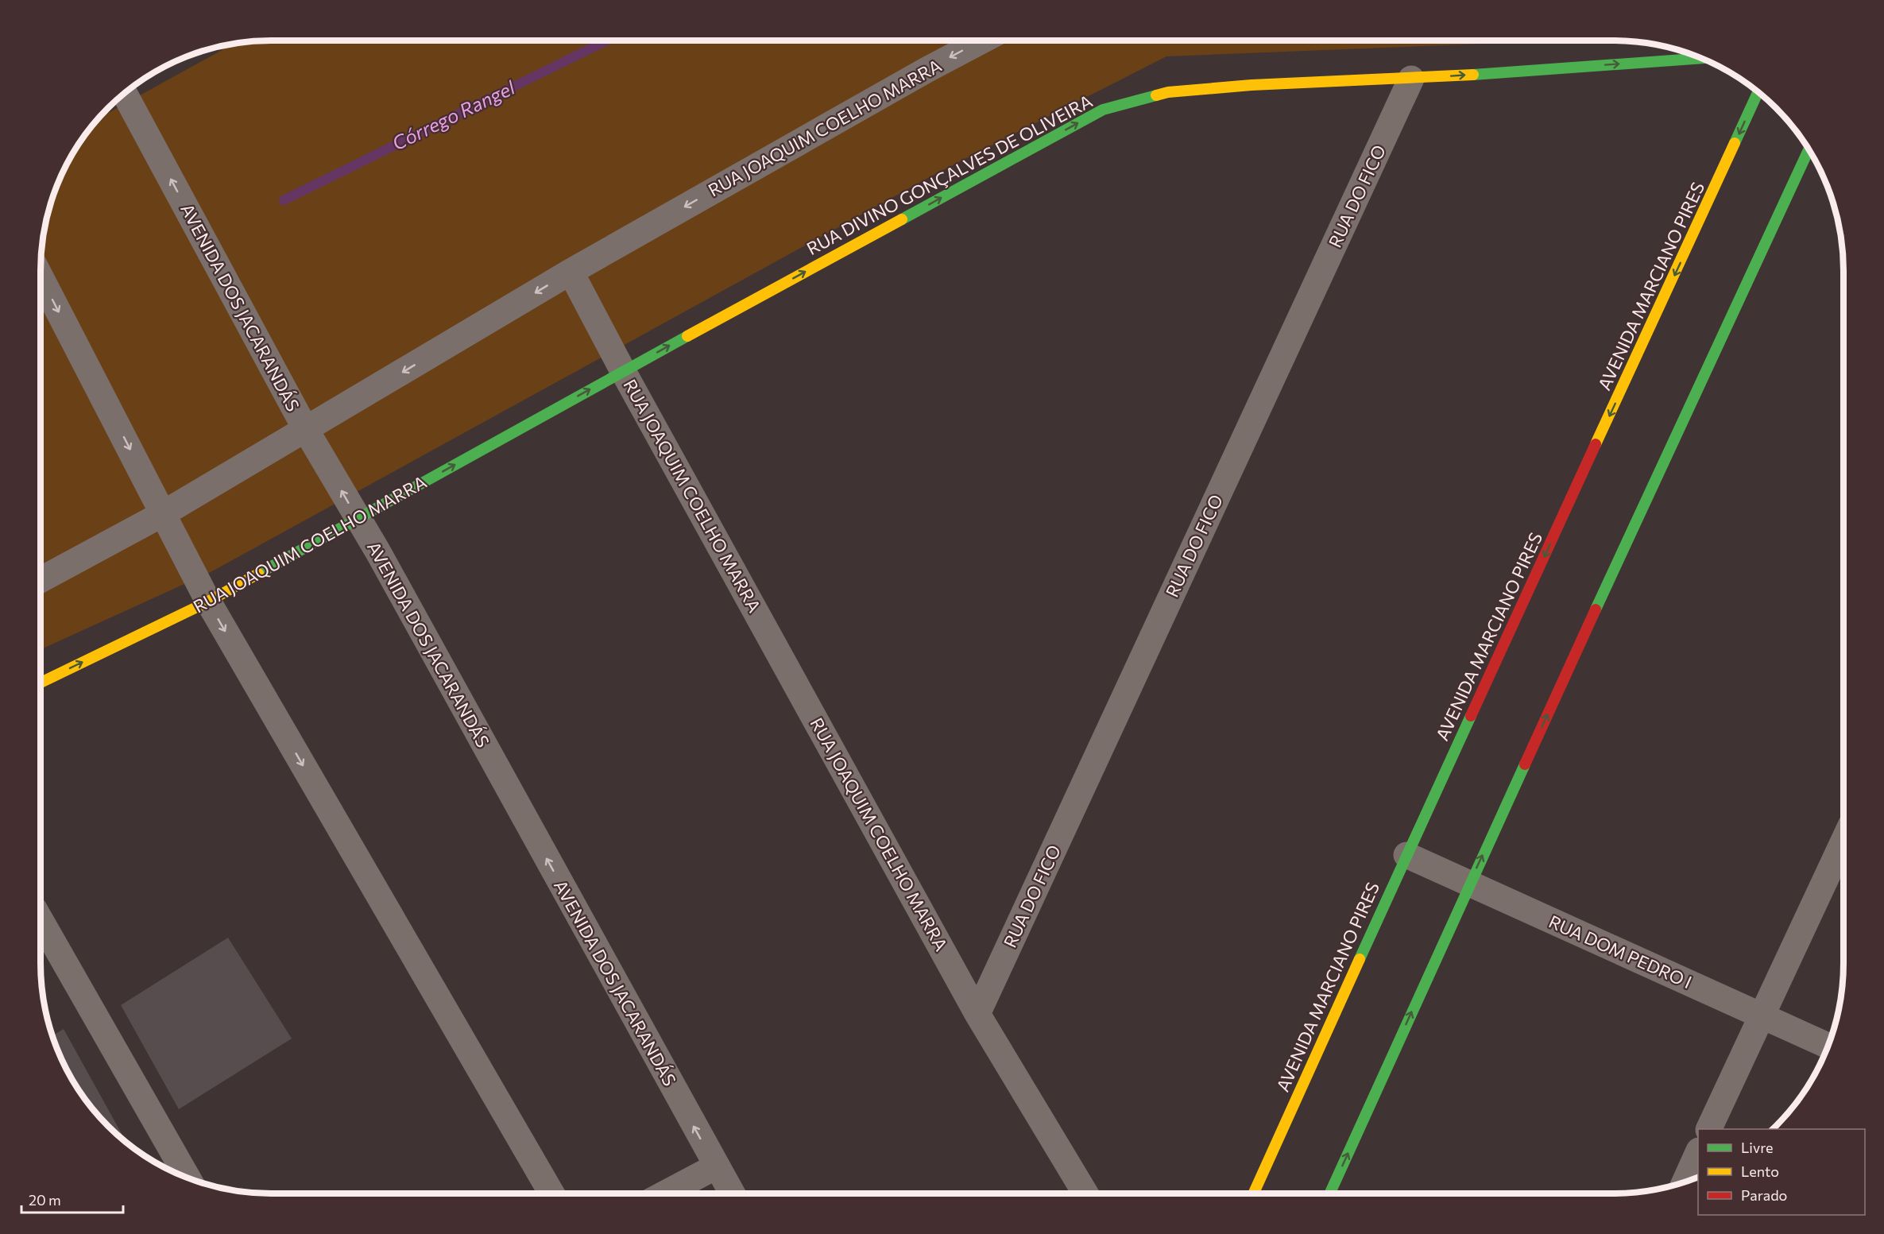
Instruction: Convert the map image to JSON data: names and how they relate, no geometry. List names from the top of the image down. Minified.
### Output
{"streets":{"street":["RUA JOAQUIM COELHO MARRA","RUA DIVINO GONÇALVES DE OLIVEIRA","RUA DO FICO","AVENIDA MARCIANO PIRES","AVENIDA DOS JACARANDÁS","RUA DOM PEDRO I"]},"crossings":[["RUA JOAQUIM COELHO MARRA","RUA DIVINO GONÇALVES DE OLIVEIRA"],["RUA JOAQUIM COELHO MARRA","RUA DO FICO"],["RUA JOAQUIM COELHO MARRA","AVENIDA DOS JACARANDÁS"],["RUA DIVINO GONÇALVES DE OLIVEIRA","RUA DO FICO"],["AVENIDA MARCIANO PIRES","RUA DOM PEDRO I"]],"one_way":["RUA DIVINO GONÇALVES DE OLIVEIRA"],"water":["Córrego Rangel"],"legend":["Livre","Lento","Parado"],"scale_bar":"20 m"}
